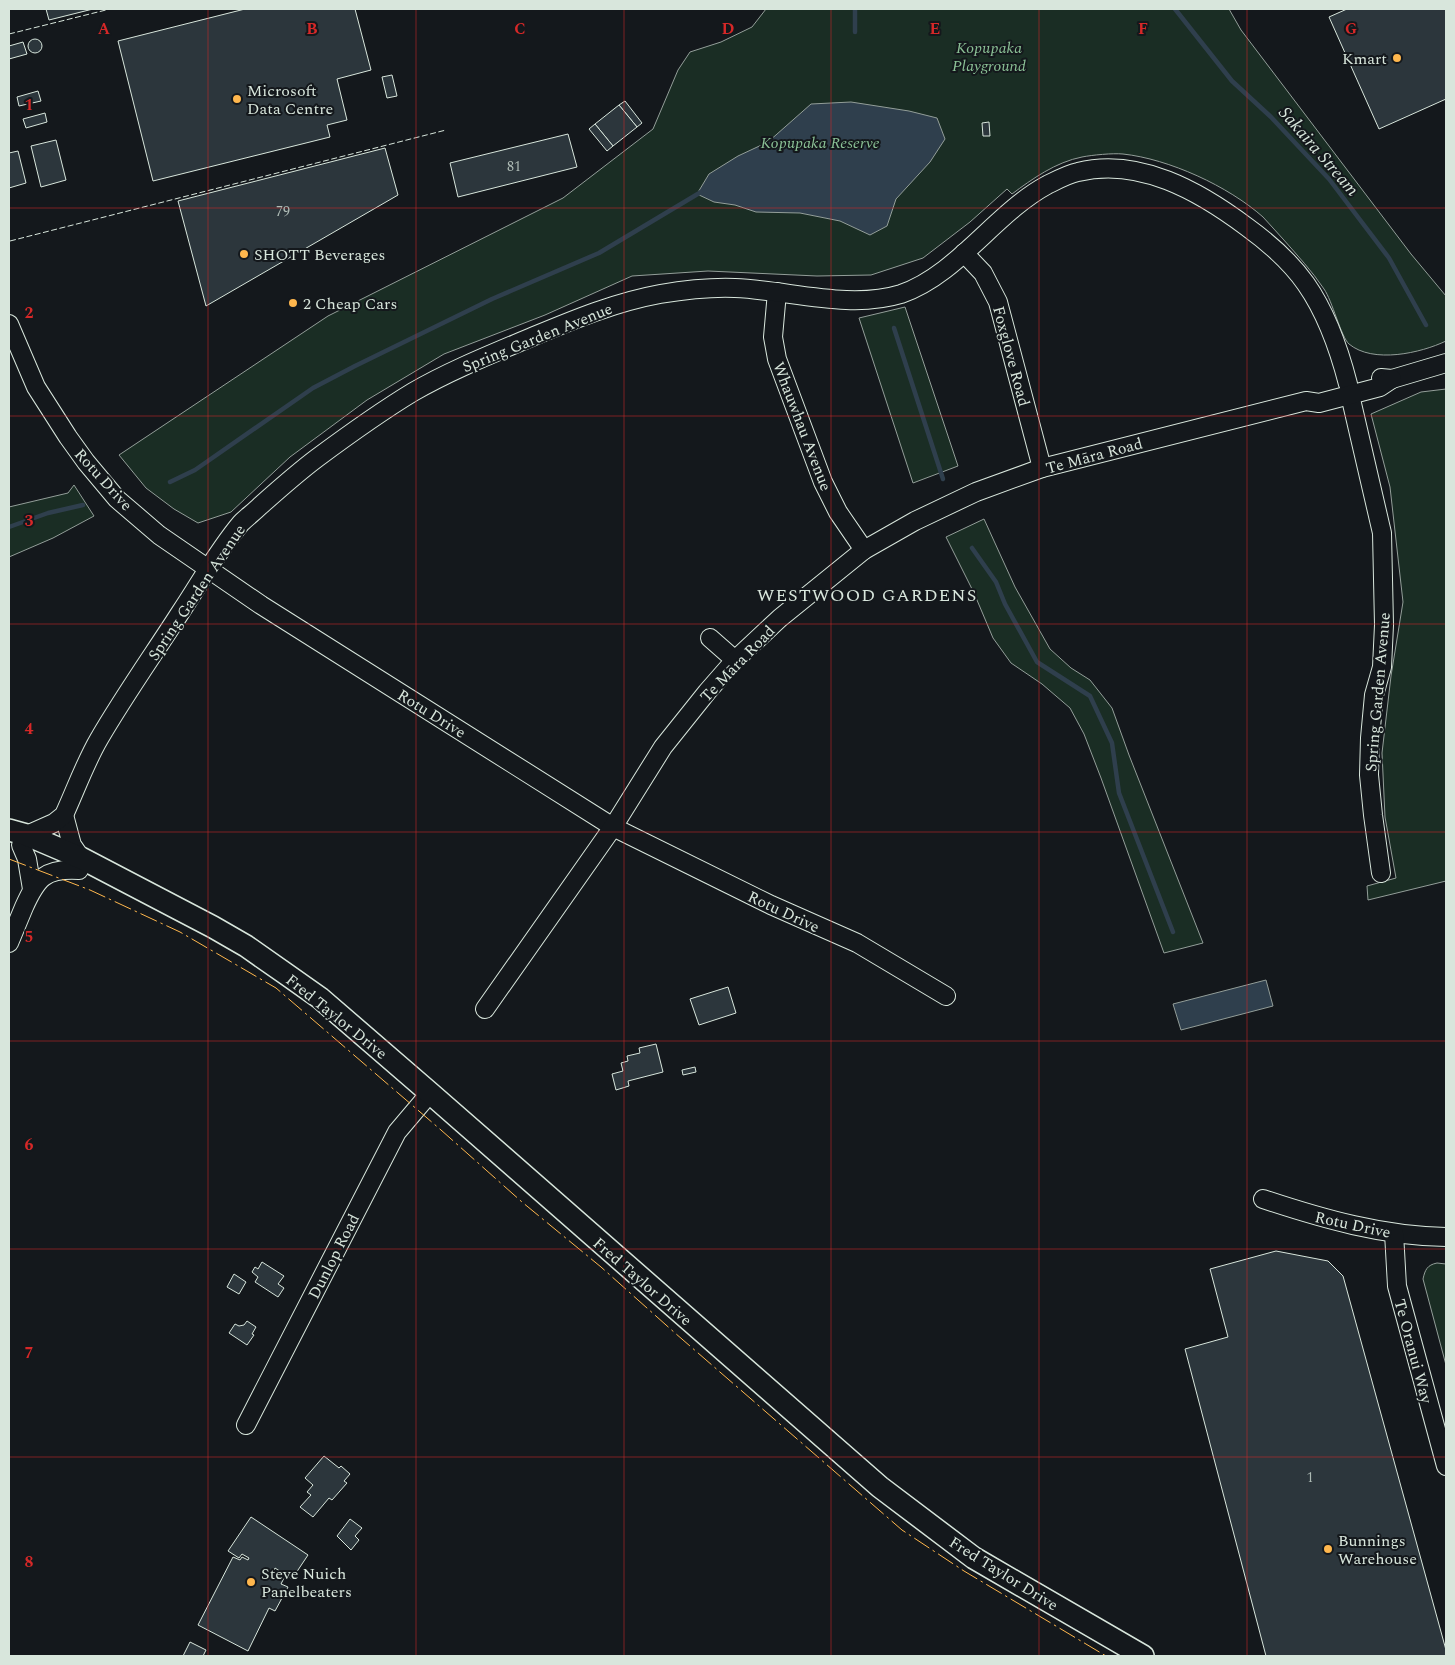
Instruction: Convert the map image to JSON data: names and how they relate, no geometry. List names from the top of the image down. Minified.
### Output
{"streets":{"main road":["Fred Taylor Drive"],"street":["Spring Garden Avenue","Foxglove Road","Whauwhau Avenue","Te Māra Road","Rotu Drive","Dunlop Road","Te Oranui Way"]},"crossings":[["Spring Garden Avenue","Foxglove Road"],["Spring Garden Avenue","Whauwhau Avenue"],["Spring Garden Avenue","Te Māra Road"],["Spring Garden Avenue","Rotu Drive"],["Foxglove Road","Te Māra Road"],["Whauwhau Avenue","Te Māra Road"],["Te Māra Road","Rotu Drive"],["Rotu Drive","Te Oranui Way"],["Fred Taylor Drive","Dunlop Road"]],"districts":["WESTWOOD GARDENS"],"water":["Sakaira Stream"],"parks":["Kopupaka Playground","Kopupaka Reserve"],"places":["Kmart","Microsoft Data Centre","SHOTT Beverages","2 Cheap Cars","Bunnings Warehouse","Steve Nuich Panelbeaters"],"house_numbers":["81","79","1"],"grid":{"columns":["A","B","C","D","E","F","G"],"rows":["1","2","3","4","5","6","7","8"]}}
